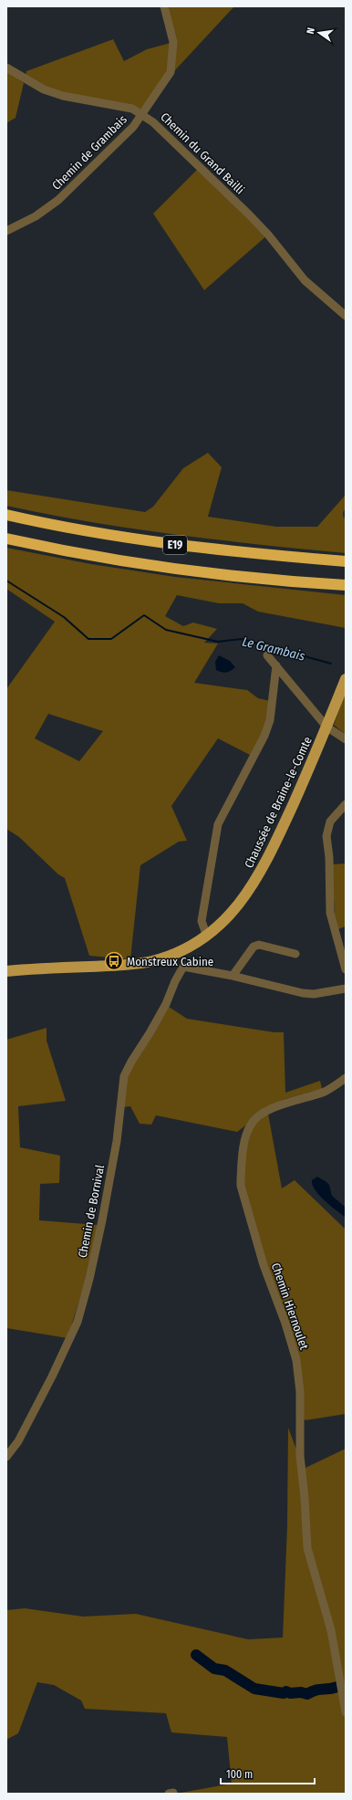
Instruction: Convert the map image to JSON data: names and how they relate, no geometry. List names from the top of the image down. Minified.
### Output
{"streets":{"highway":["E19"],"main road":["Chaussée de Braine-le-Comte"],"street":["Chemin de Grambais","Chemin du Grand Bailli","Chemin de Bornival","Chemin Hiernoulet"]},"crossings":[["Chemin de Grambais","Chemin du Grand Bailli"]],"water":["Le Grambais"],"places":{"bus stop":["Monstreux Cabine"]},"scale_bar":"100 m","north":"left"}
